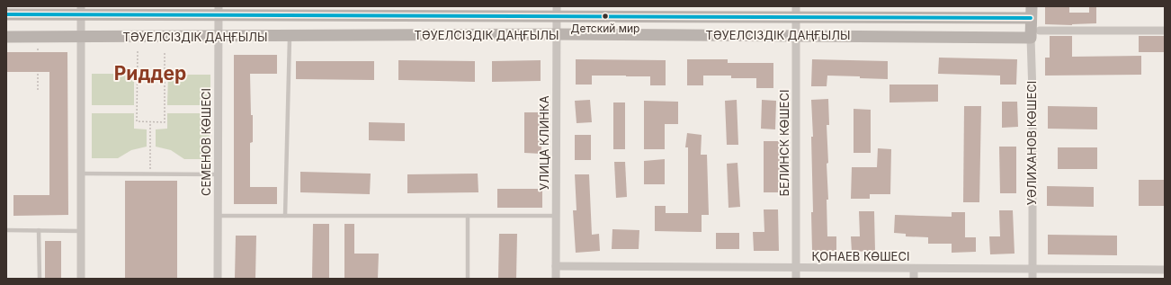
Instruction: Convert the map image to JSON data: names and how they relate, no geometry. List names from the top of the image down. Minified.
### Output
{"streets":{"street":["ТӘУЕЛСІЗДІК ДАҢҒЫЛЫ","СЕМЕНОВ КӨШЕСІ","УЛИЦА КЛИНКА","БЕЛИНСК КӨШЕСІ","УӘЛИХАНОВ КӨШЕСІ","ҚОНАЕВ КӨШЕСІ"]},"crossings":[["ТӘУЕЛСІЗДІК ДАҢҒЫЛЫ","СЕМЕНОВ КӨШЕСІ"],["ТӘУЕЛСІЗДІК ДАҢҒЫЛЫ","УЛИЦА КЛИНКА"],["ТӘУЕЛСІЗДІК ДАҢҒЫЛЫ","БЕЛИНСК КӨШЕСІ"],["ТӘУЕЛСІЗДІК ДАҢҒЫЛЫ","УӘЛИХАНОВ КӨШЕСІ"],["УЛИЦА КЛИНКА","ҚОНАЕВ КӨШЕСІ"],["БЕЛИНСК КӨШЕСІ","ҚОНАЕВ КӨШЕСІ"],["УӘЛИХАНОВ КӨШЕСІ","ҚОНАЕВ КӨШЕСІ"]],"districts":["Риддер"],"places":["Детский мир"]}
